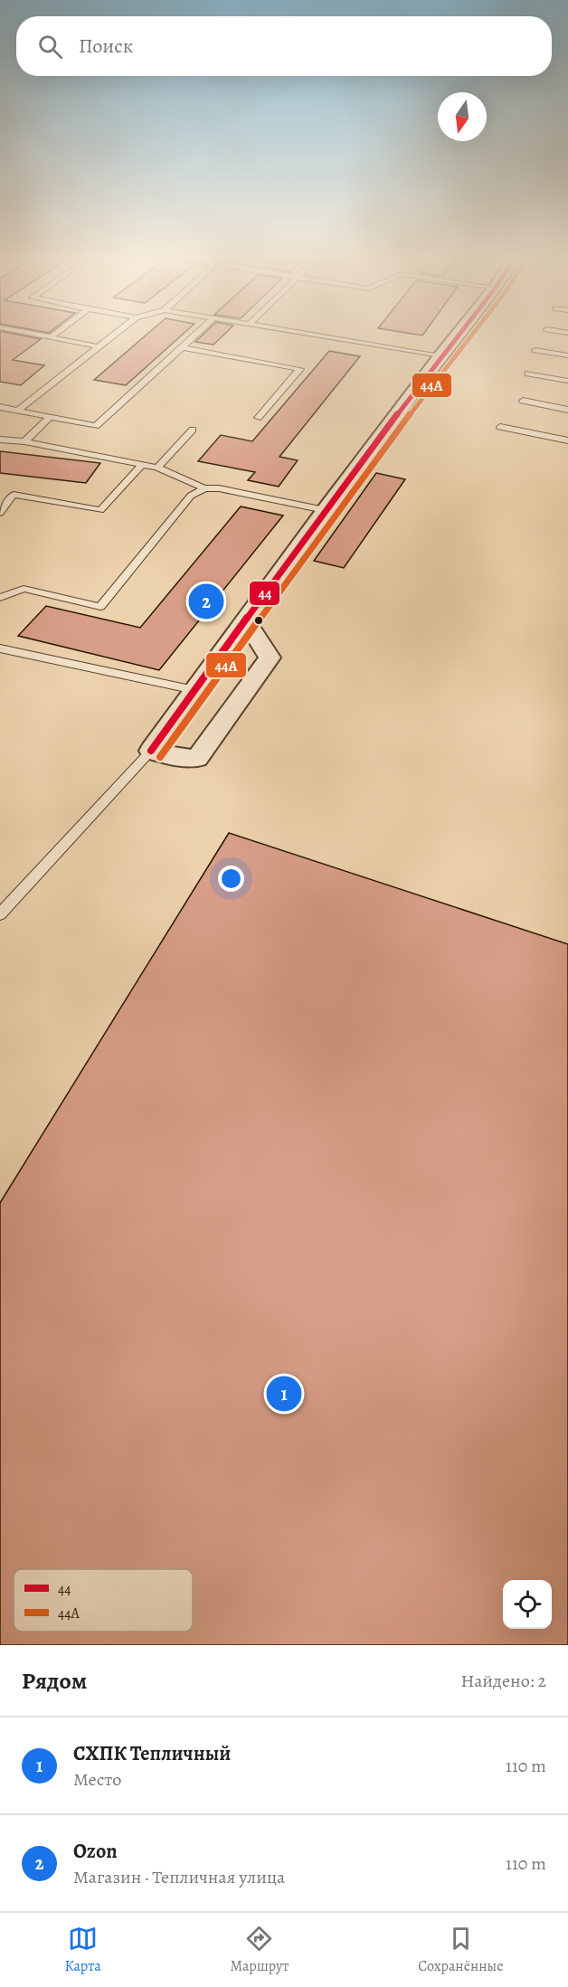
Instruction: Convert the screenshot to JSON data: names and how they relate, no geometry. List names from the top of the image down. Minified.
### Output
{"lines":["transit line 44","transit line 44А"],"legend":["44","44А"],"north":"bottom","page":{"search":"Поиск","pins":["2","1"],"heading":["Рядом","Найдено: 2"],"list":[{"mark":"1","name":"СХПК Тепличный","note":"Место","value":"110 m"},{"mark":"2","name":"Ozon","note":"Магазин · Тепличная улица","value":"110 m"}],"nav":["Карта","Маршрут","Сохранённые"]}}
